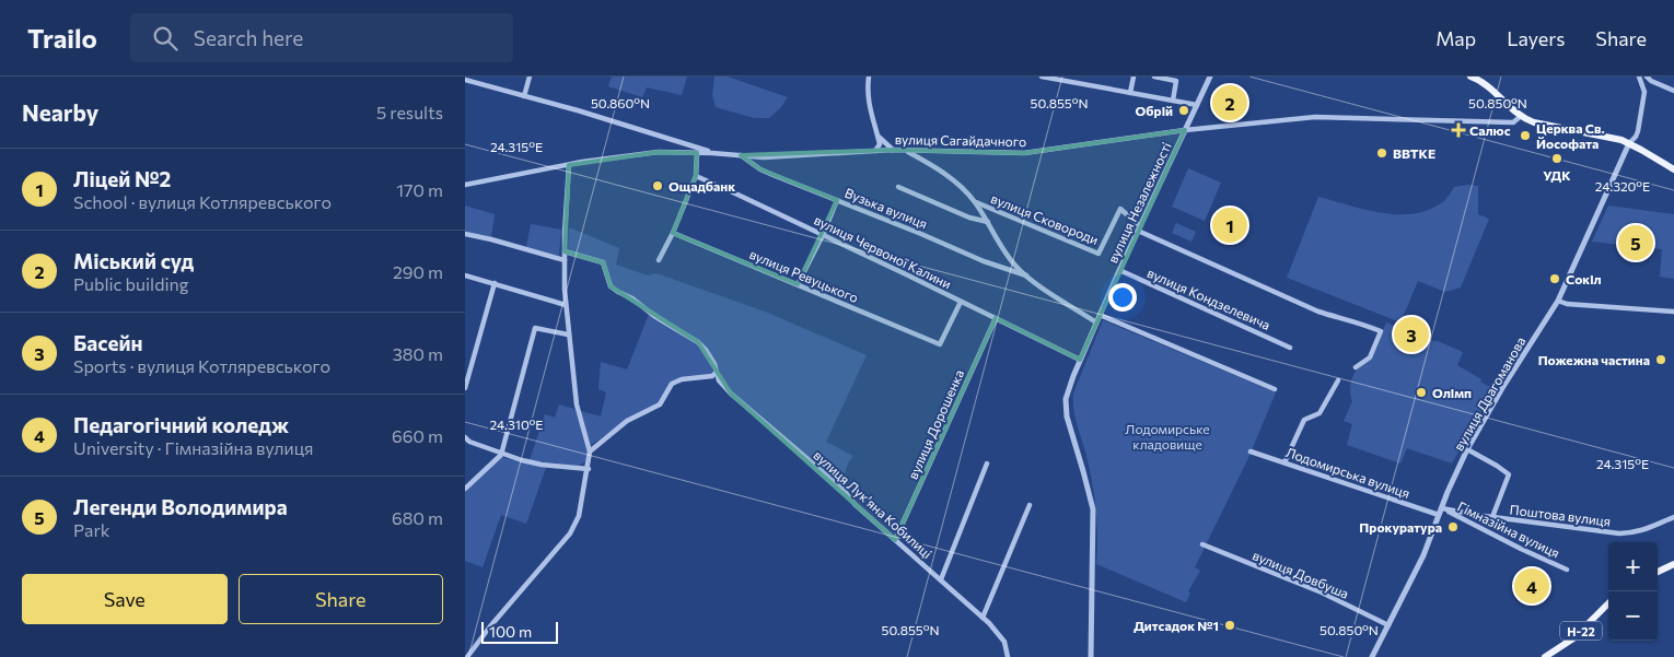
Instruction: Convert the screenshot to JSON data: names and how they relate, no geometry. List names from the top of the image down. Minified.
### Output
{"streets":{"main road":["Н-22"],"street":["вулиця Сагайдачного","вулиця Незалежності","Вузька вулиця","вулиця Сковороди","вулиця Червоної Калини","вулиця Ревуцького","вулиця Кондзелевича","вулиця Драгоманова","вулиця Дорошенка","Лодомирська вулиця","вулиця Лукʼяна Кобилиці","Поштова вулиця","Гімназійна вулиця","вулиця Довбуша"]},"crossings":[["вулиця Сагайдачного","вулиця Незалежності"],["вулиця Сагайдачного","Вузька вулиця"],["вулиця Незалежності","вулиця Сковороди"],["вулиця Незалежності","вулиця Червоної Калини"],["вулиця Незалежності","вулиця Кондзелевича"],["вулиця Червоної Калини","вулиця Ревуцького"],["вулиця Червоної Калини","вулиця Дорошенка"],["вулиця Драгоманова","Лодомирська вулиця"],["вулиця Драгоманова","Поштова вулиця"],["вулиця Драгоманова","Гімназійна вулиця"],["вулиця Драгоманова","вулиця Довбуша"],["вулиця Дорошенка","вулиця Лукʼяна Кобилиці"],["Поштова вулиця","Гімназійна вулиця"]],"parks":["Лодомирське кладовище"],"places":{"other":["Обрій","Церква Св. Йософата","ВВТКЕ","УДК","Ощадбанк","Сокіл","Пожежна частина","Олімп","Прокуратура","Дитсадок №1"],"health":["Салюс"]},"scale_bar":"100 m","page":{"header":"Trailo","search":"Search here","nav":["Map","Layers","Share"],"heading":["Nearby","5 results"],"pins":["2","1","5","3","4"],"list":[{"mark":"1","name":"Ліцей №2","note":"School · вулиця Котляревського","value":"170 m"},{"mark":"2","name":"Міський суд","note":"Public building","value":"290 m"},{"mark":"3","name":"Басейн","note":"Sports · вулиця Котляревського","value":"380 m"},{"mark":"4","name":"Педагогічний коледж","note":"University · Гімназійна вулиця","value":"660 m"},{"mark":"5","name":"Легенди Володимира","note":"Park","value":"680 m"}],"map_buttons":["+","−"],"buttons":["Save","Share"],"scale":"100 m"},"coordinates":["50.860°N","50.855°N","50.850°N","24.315°E","24.320°E","24.310°E"]}
